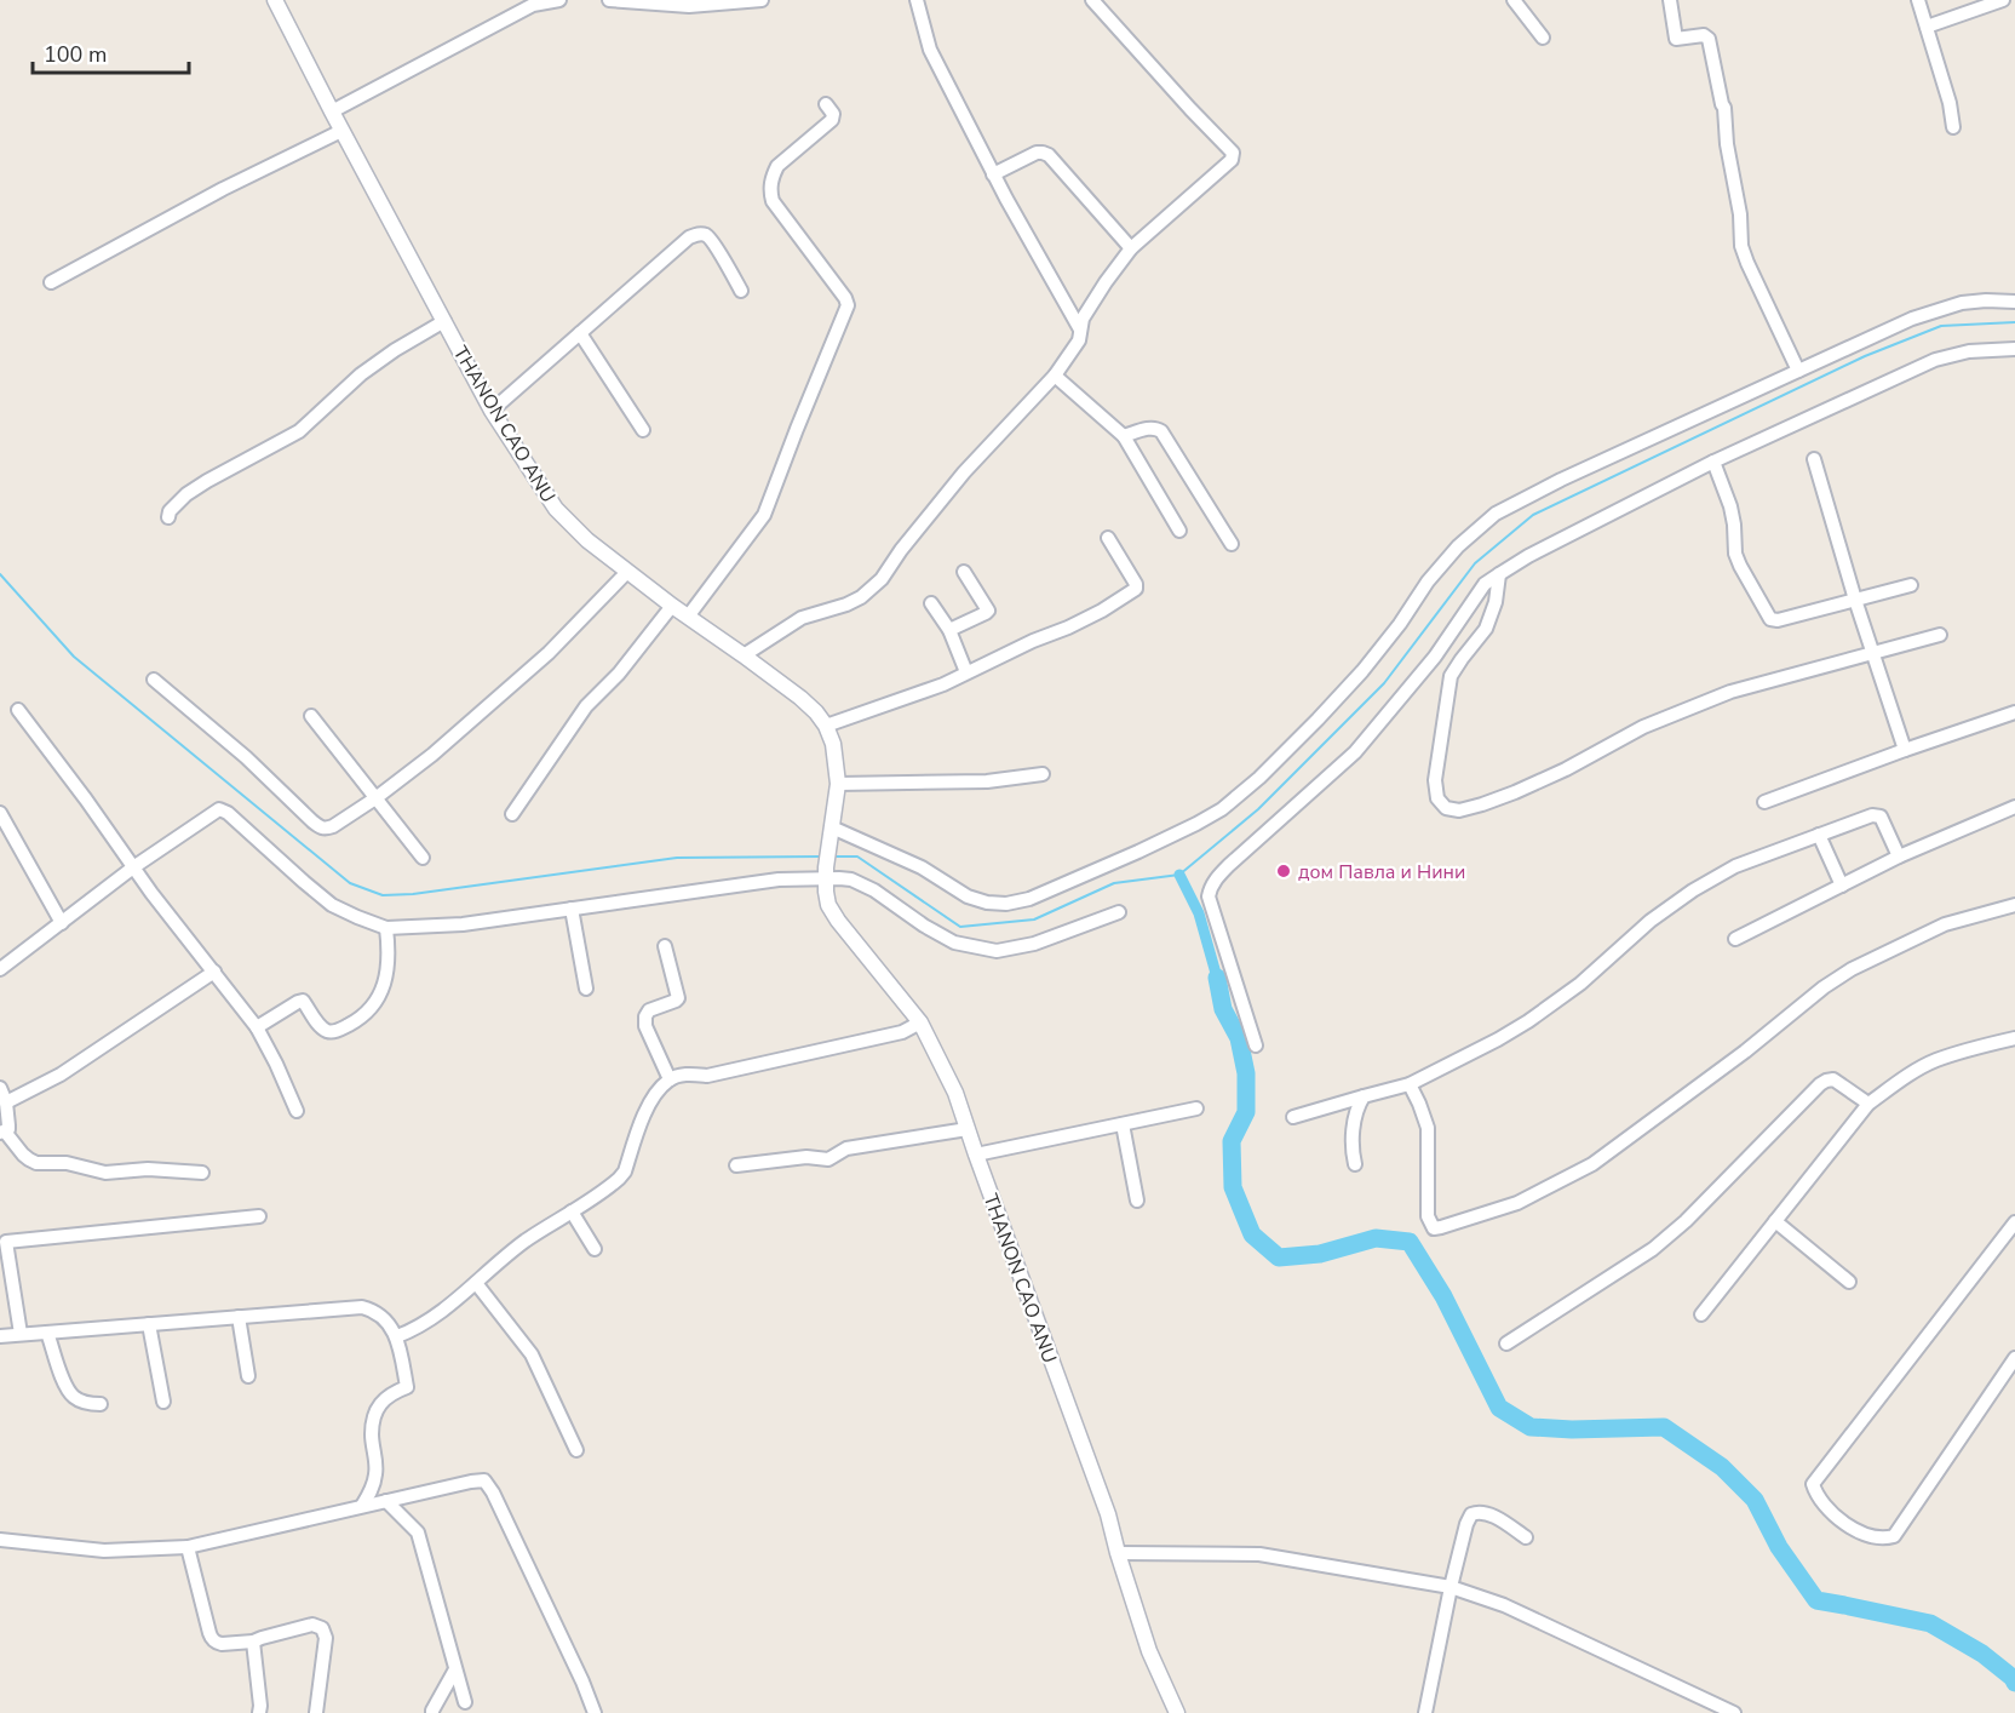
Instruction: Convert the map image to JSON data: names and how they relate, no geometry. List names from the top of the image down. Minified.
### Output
{"streets":{"street":["THANON CAO ANU"]},"places":["дом Павла и Нини"],"scale_bar":"100 m"}
